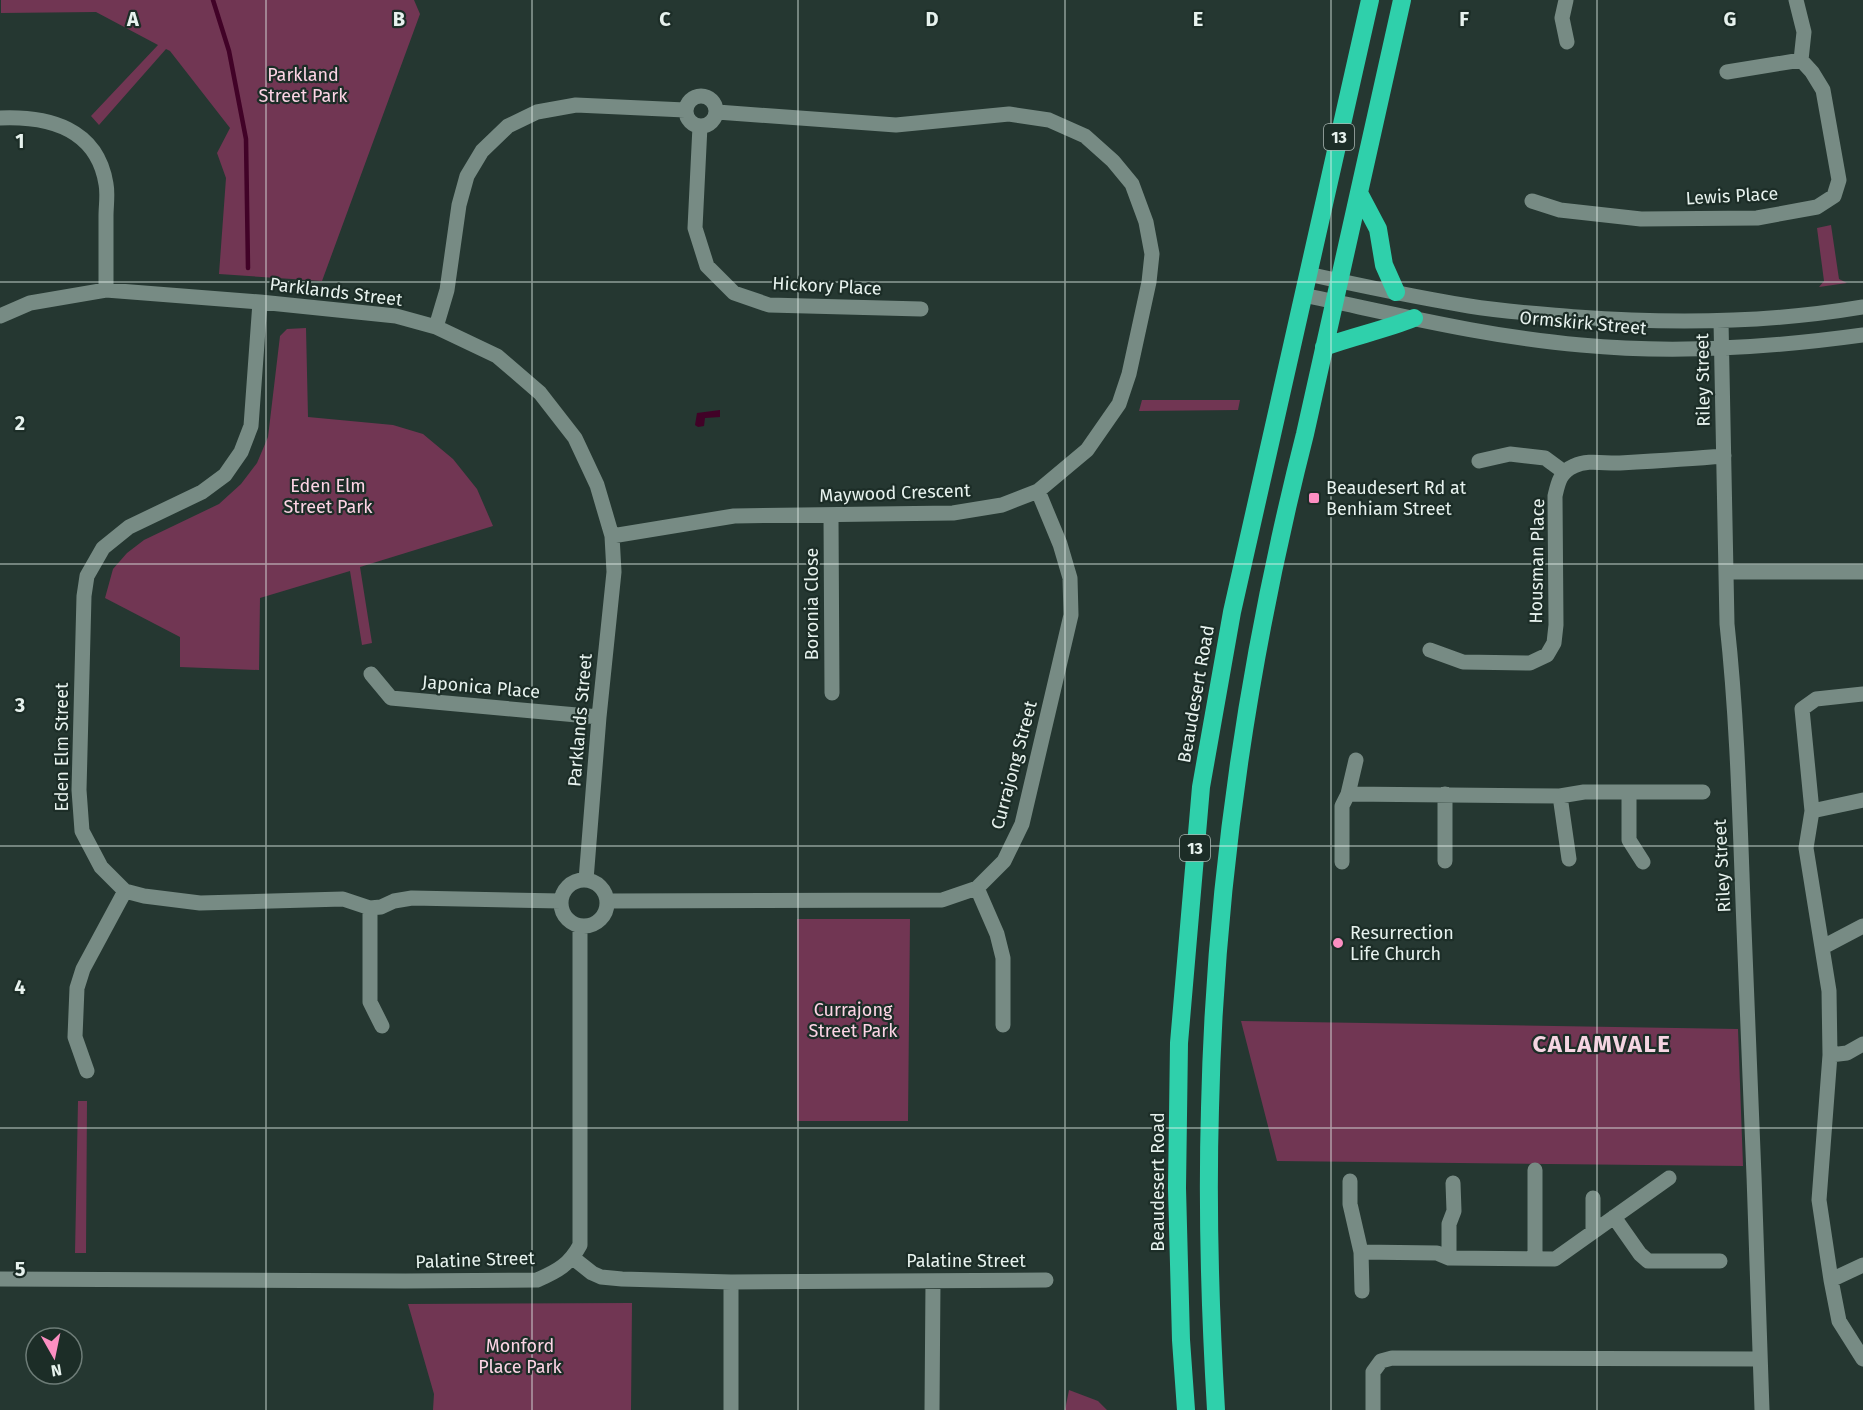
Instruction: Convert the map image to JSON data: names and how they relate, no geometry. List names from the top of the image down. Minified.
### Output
{"streets":{"highway":["13","Beaudesert Road"],"street":["Lewis Place","Hickory Place","Parklands Street","Ormskirk Street","Riley Street","Maywood Crescent","Housman Place","Boronia Close","Japonica Place","Eden Elm Street","Currajong Street","Palatine Street"]},"crossings":[["13","Ormskirk Street"],["Hickory Place","Maywood Crescent"],["Parklands Street","Maywood Crescent"],["Parklands Street","Japonica Place"],["Parklands Street","Eden Elm Street"],["Parklands Street","Currajong Street"],["Ormskirk Street","Riley Street"],["Ormskirk Street","Beaudesert Road"],["Maywood Crescent","Boronia Close"],["Maywood Crescent","Currajong Street"]],"districts":["CALAMVALE"],"parks":["Parkland Street Park","Eden Elm Street Park","Currajong Street Park","Monford Place Park"],"places":{"transit":["Beaudesert Rd at Benhiam Street"],"other":["Resurrection Life Church"]},"north":"bottom","grid":{"columns":["A","B","C","D","E","F","G"],"rows":["1","2","3","4","5"]}}
